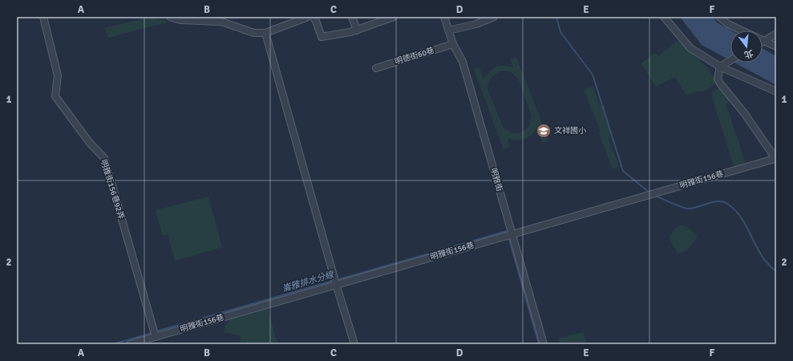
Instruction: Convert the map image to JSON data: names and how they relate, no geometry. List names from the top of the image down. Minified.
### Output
{"streets":{"street":["明德街60巷","明雅街","明雅街156巷","明雅街156巷92弄"]},"crossings":[["明德街60巷","明雅街"],["明雅街","明雅街156巷"],["明雅街156巷","明雅街156巷92弄"]],"water":["崙雅排水分線"],"places":{"school or university":["文祥國小"]},"north":"bottom","grid":{"columns":["A","B","C","D","E","F"],"rows":["1","2"]}}
